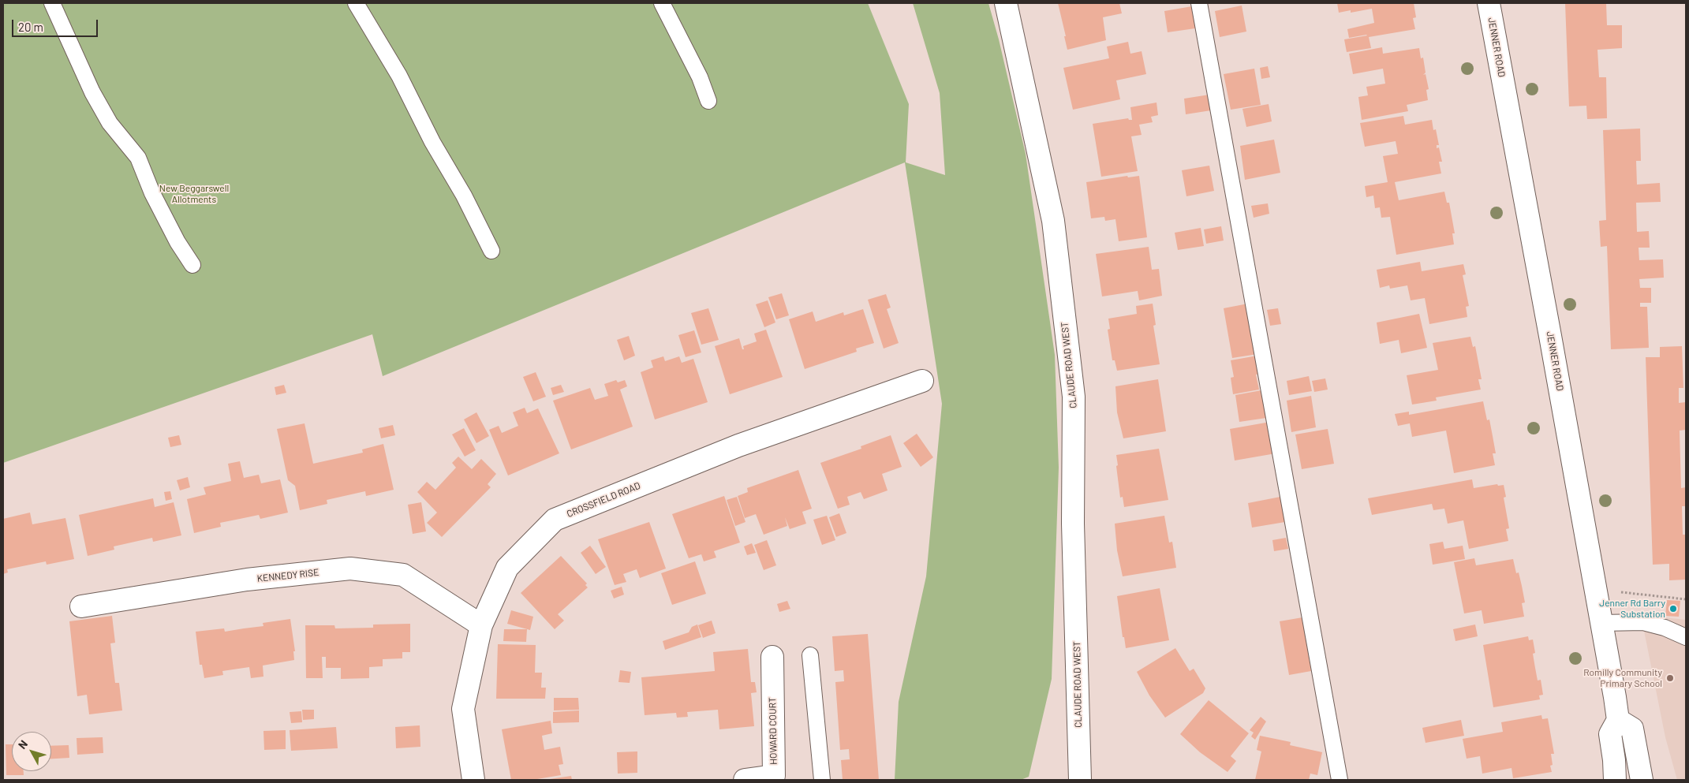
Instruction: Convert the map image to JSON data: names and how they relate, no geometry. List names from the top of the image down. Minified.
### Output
{"streets":{"street":["JENNER ROAD","CLAUDE ROAD WEST","CROSSFIELD ROAD","KENNEDY RISE","HOWARD COURT"]},"crossings":[["CROSSFIELD ROAD","KENNEDY RISE"]],"parks":["New Beggarswell Allotments"],"places":["Jenner Rd Barry Substation","Romilly Community Primary School"],"scale_bar":"20 m","north":"top left"}
